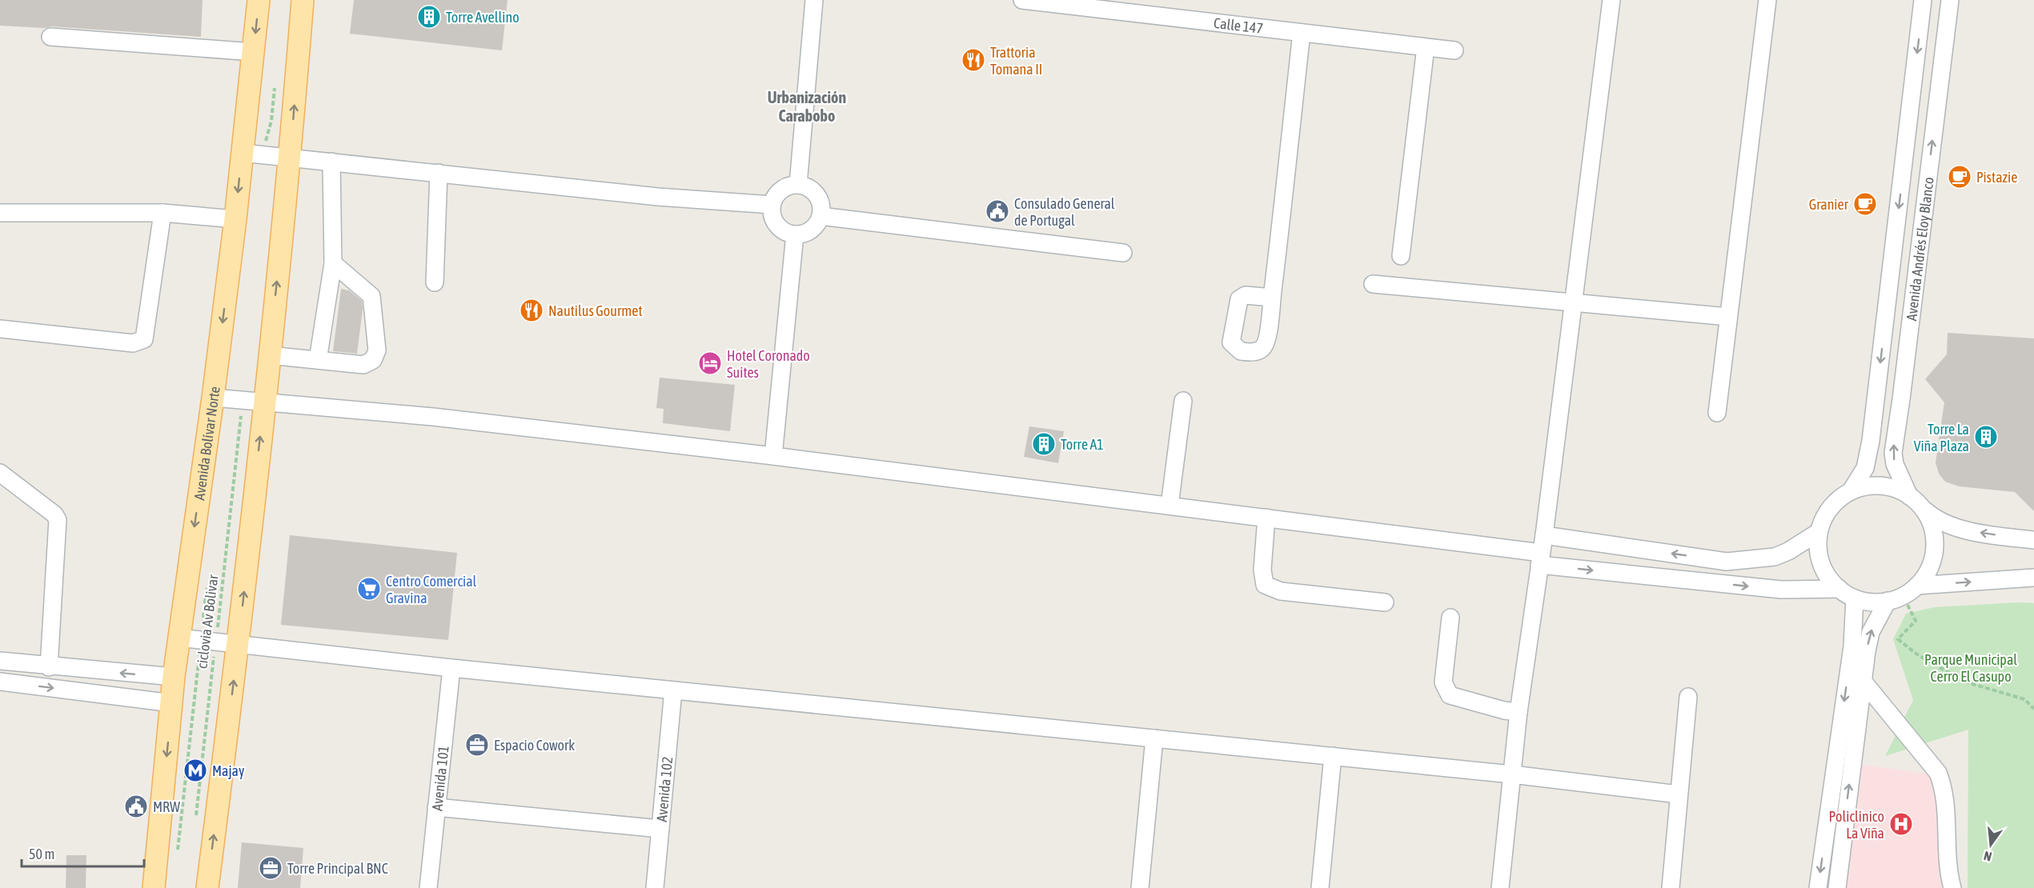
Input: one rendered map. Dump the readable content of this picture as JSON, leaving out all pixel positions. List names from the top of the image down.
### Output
{
  "streets": {
    "main road": ["Avenida Bolívar Norte"],
    "street": [
      "Calle 147",
      "Avenida Andrés Eloy Blanco",
      "Avenida 101",
      "Avenida 102"
    ],
    "path": ["ciclovia Av Bolivar"]
  },
  "districts": ["Urbanización Carabobo"],
  "parks": ["Parque Municipal Cerro El Casupo"],
  "places": {
    "building": ["Torre Avellino", "Torre La Viña Plaza", "Torre A1"],
    "restaurant": ["Trattoria Tomana II", "Nautilus Gourmet"],
    "cafe": ["Pistazie", "Granier"],
    "public building": ["Consulado General de Portugal", "MRW"],
    "hotel": ["Hotel Coronado Suites"],
    "supermarket": ["Centro Comercial Gravina"],
    "office": ["Espacio Cowork", "Torre Principal BNC"],
    "metro station": ["Majay"],
    "hospital": ["Policlínico La Viña"]
  },
  "scale_bar": "50 m",
  "north": "bottom"
}
